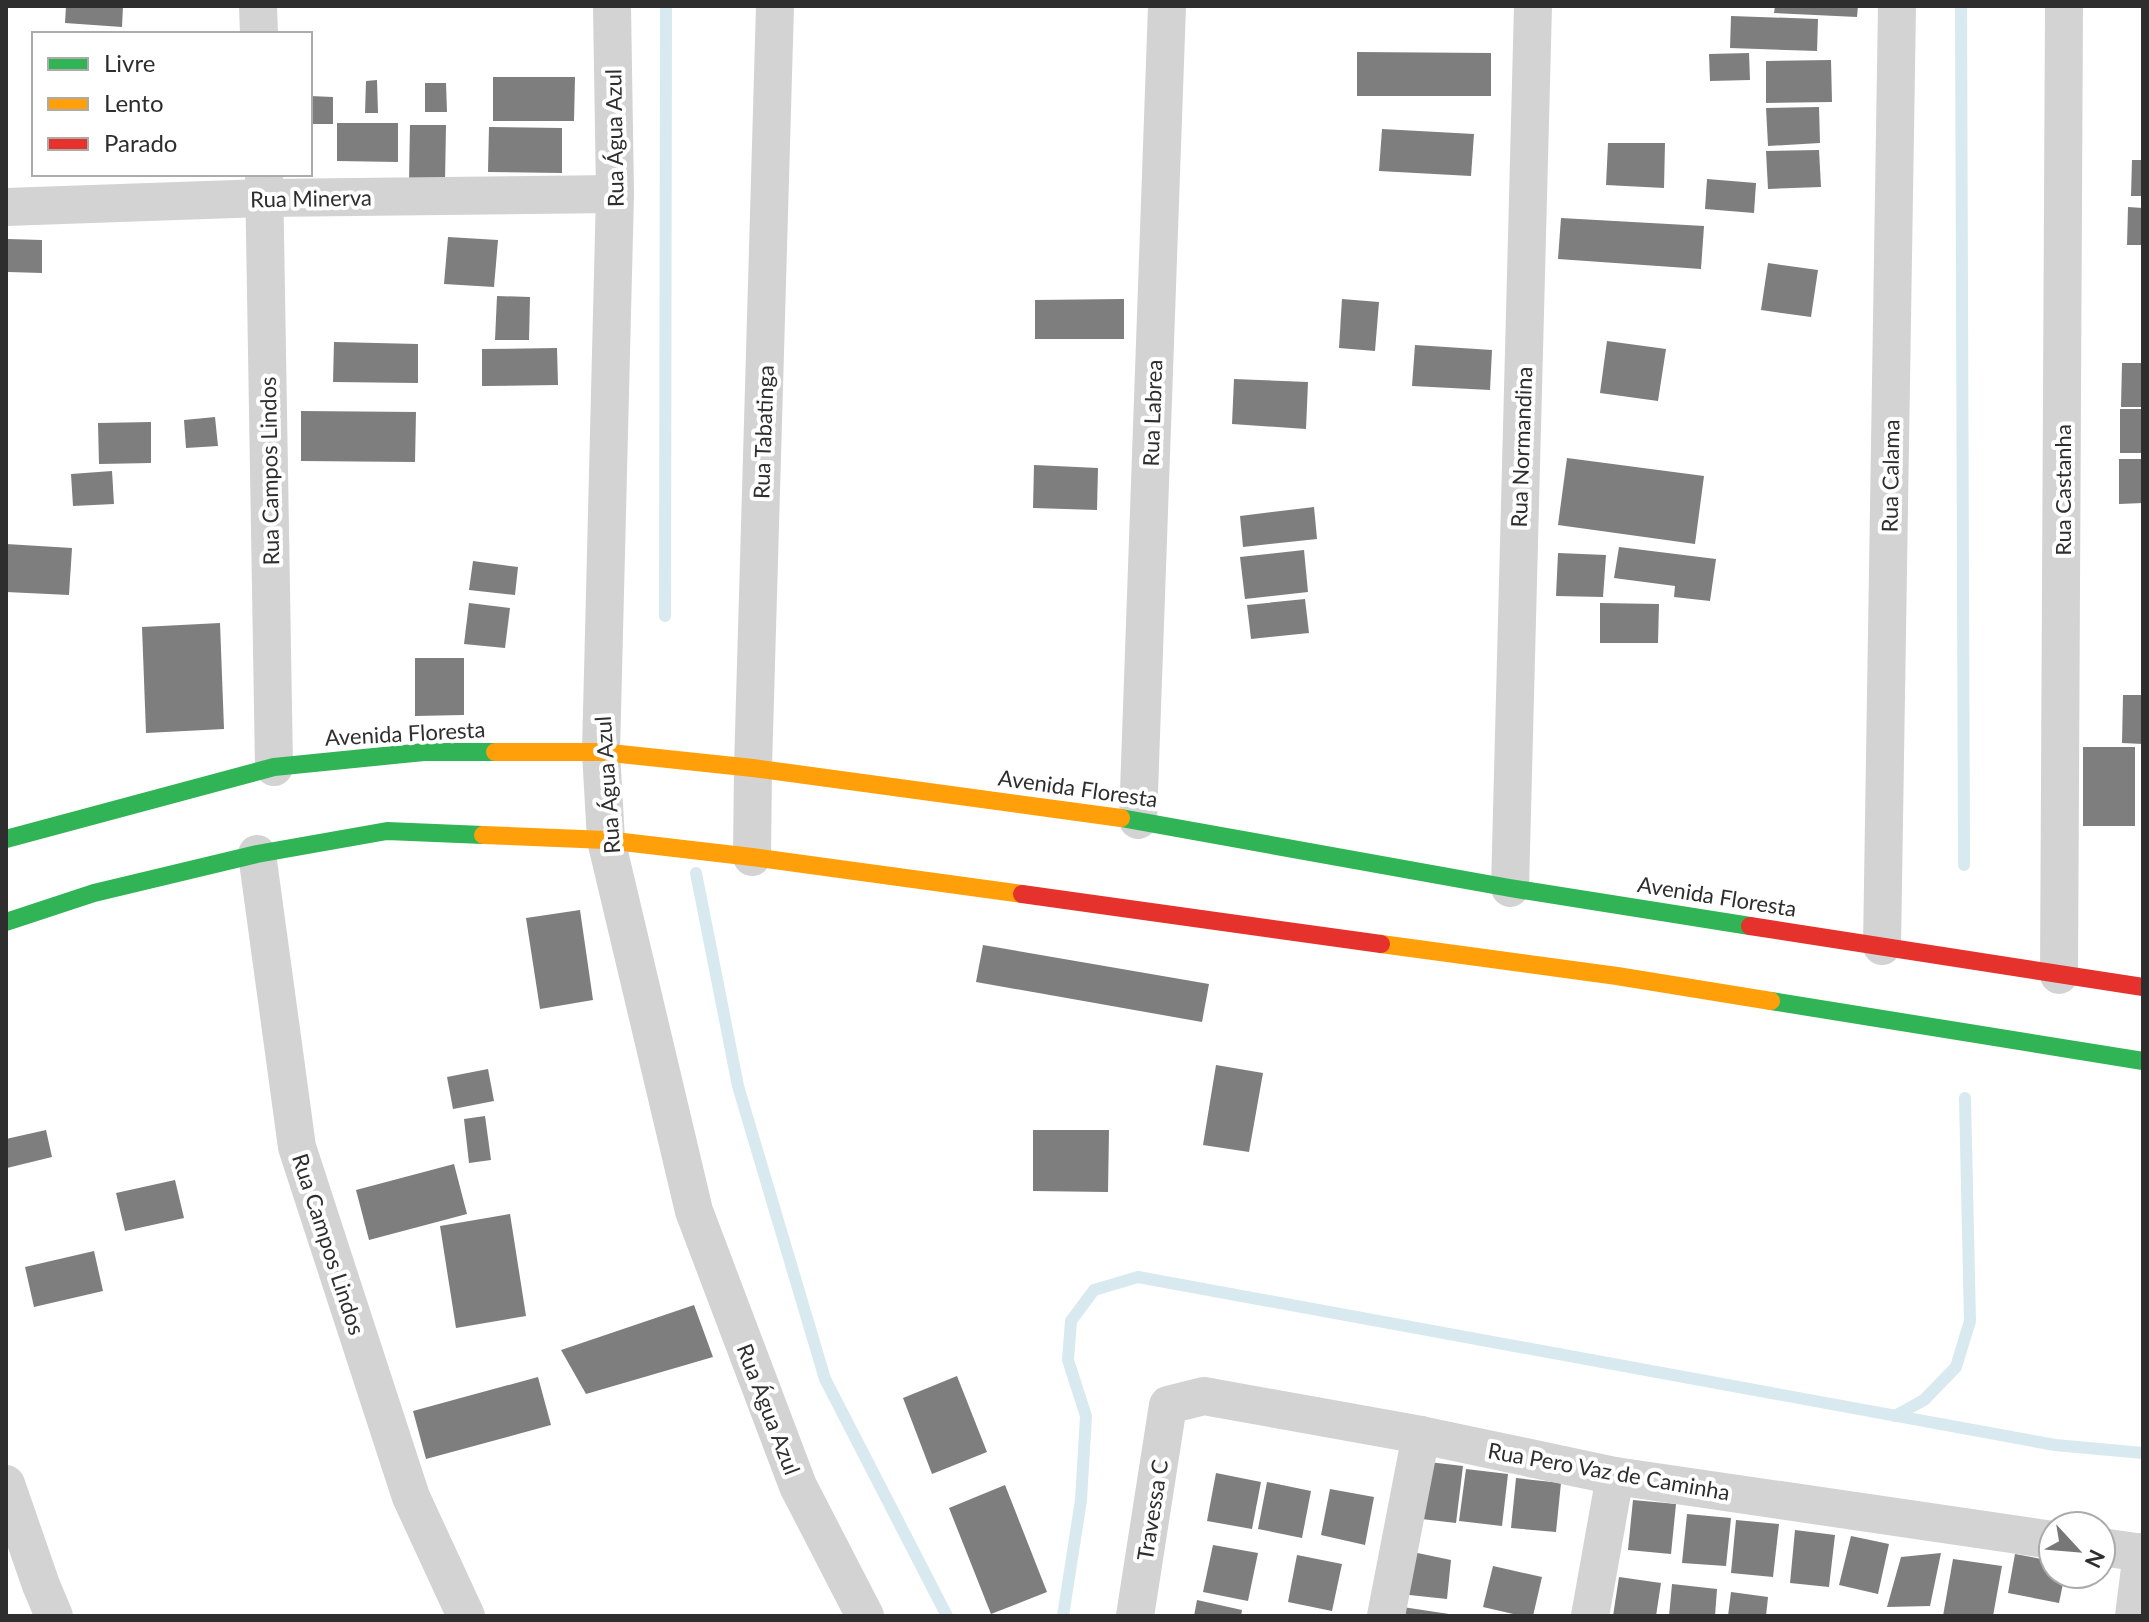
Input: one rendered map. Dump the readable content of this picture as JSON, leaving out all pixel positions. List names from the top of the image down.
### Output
{
  "streets": {
    "street": [
      "Rua Água Azul",
      "Rua Minerva",
      "Rua Labrea",
      "Rua Tabatinga",
      "Rua Normandina",
      "Rua Campos Lindos",
      "Rua Calama",
      "Rua Castanha",
      "Avenida Floresta",
      "Rua Pero Vaz de Caminha",
      "Travessa C"
    ]
  },
  "crossings": [
    ["Rua Água Azul", "Rua Minerva"],
    ["Rua Água Azul", "Avenida Floresta"],
    ["Rua Minerva", "Rua Campos Lindos"],
    ["Rua Labrea", "Avenida Floresta"],
    ["Rua Tabatinga", "Avenida Floresta"],
    ["Rua Normandina", "Avenida Floresta"],
    ["Rua Campos Lindos", "Avenida Floresta"],
    ["Rua Calama", "Avenida Floresta"],
    ["Rua Castanha", "Avenida Floresta"],
    ["Rua Pero Vaz de Caminha", "Travessa C"]
  ],
  "legend": ["Livre", "Lento", "Parado"],
  "north": "bottom right"
}
